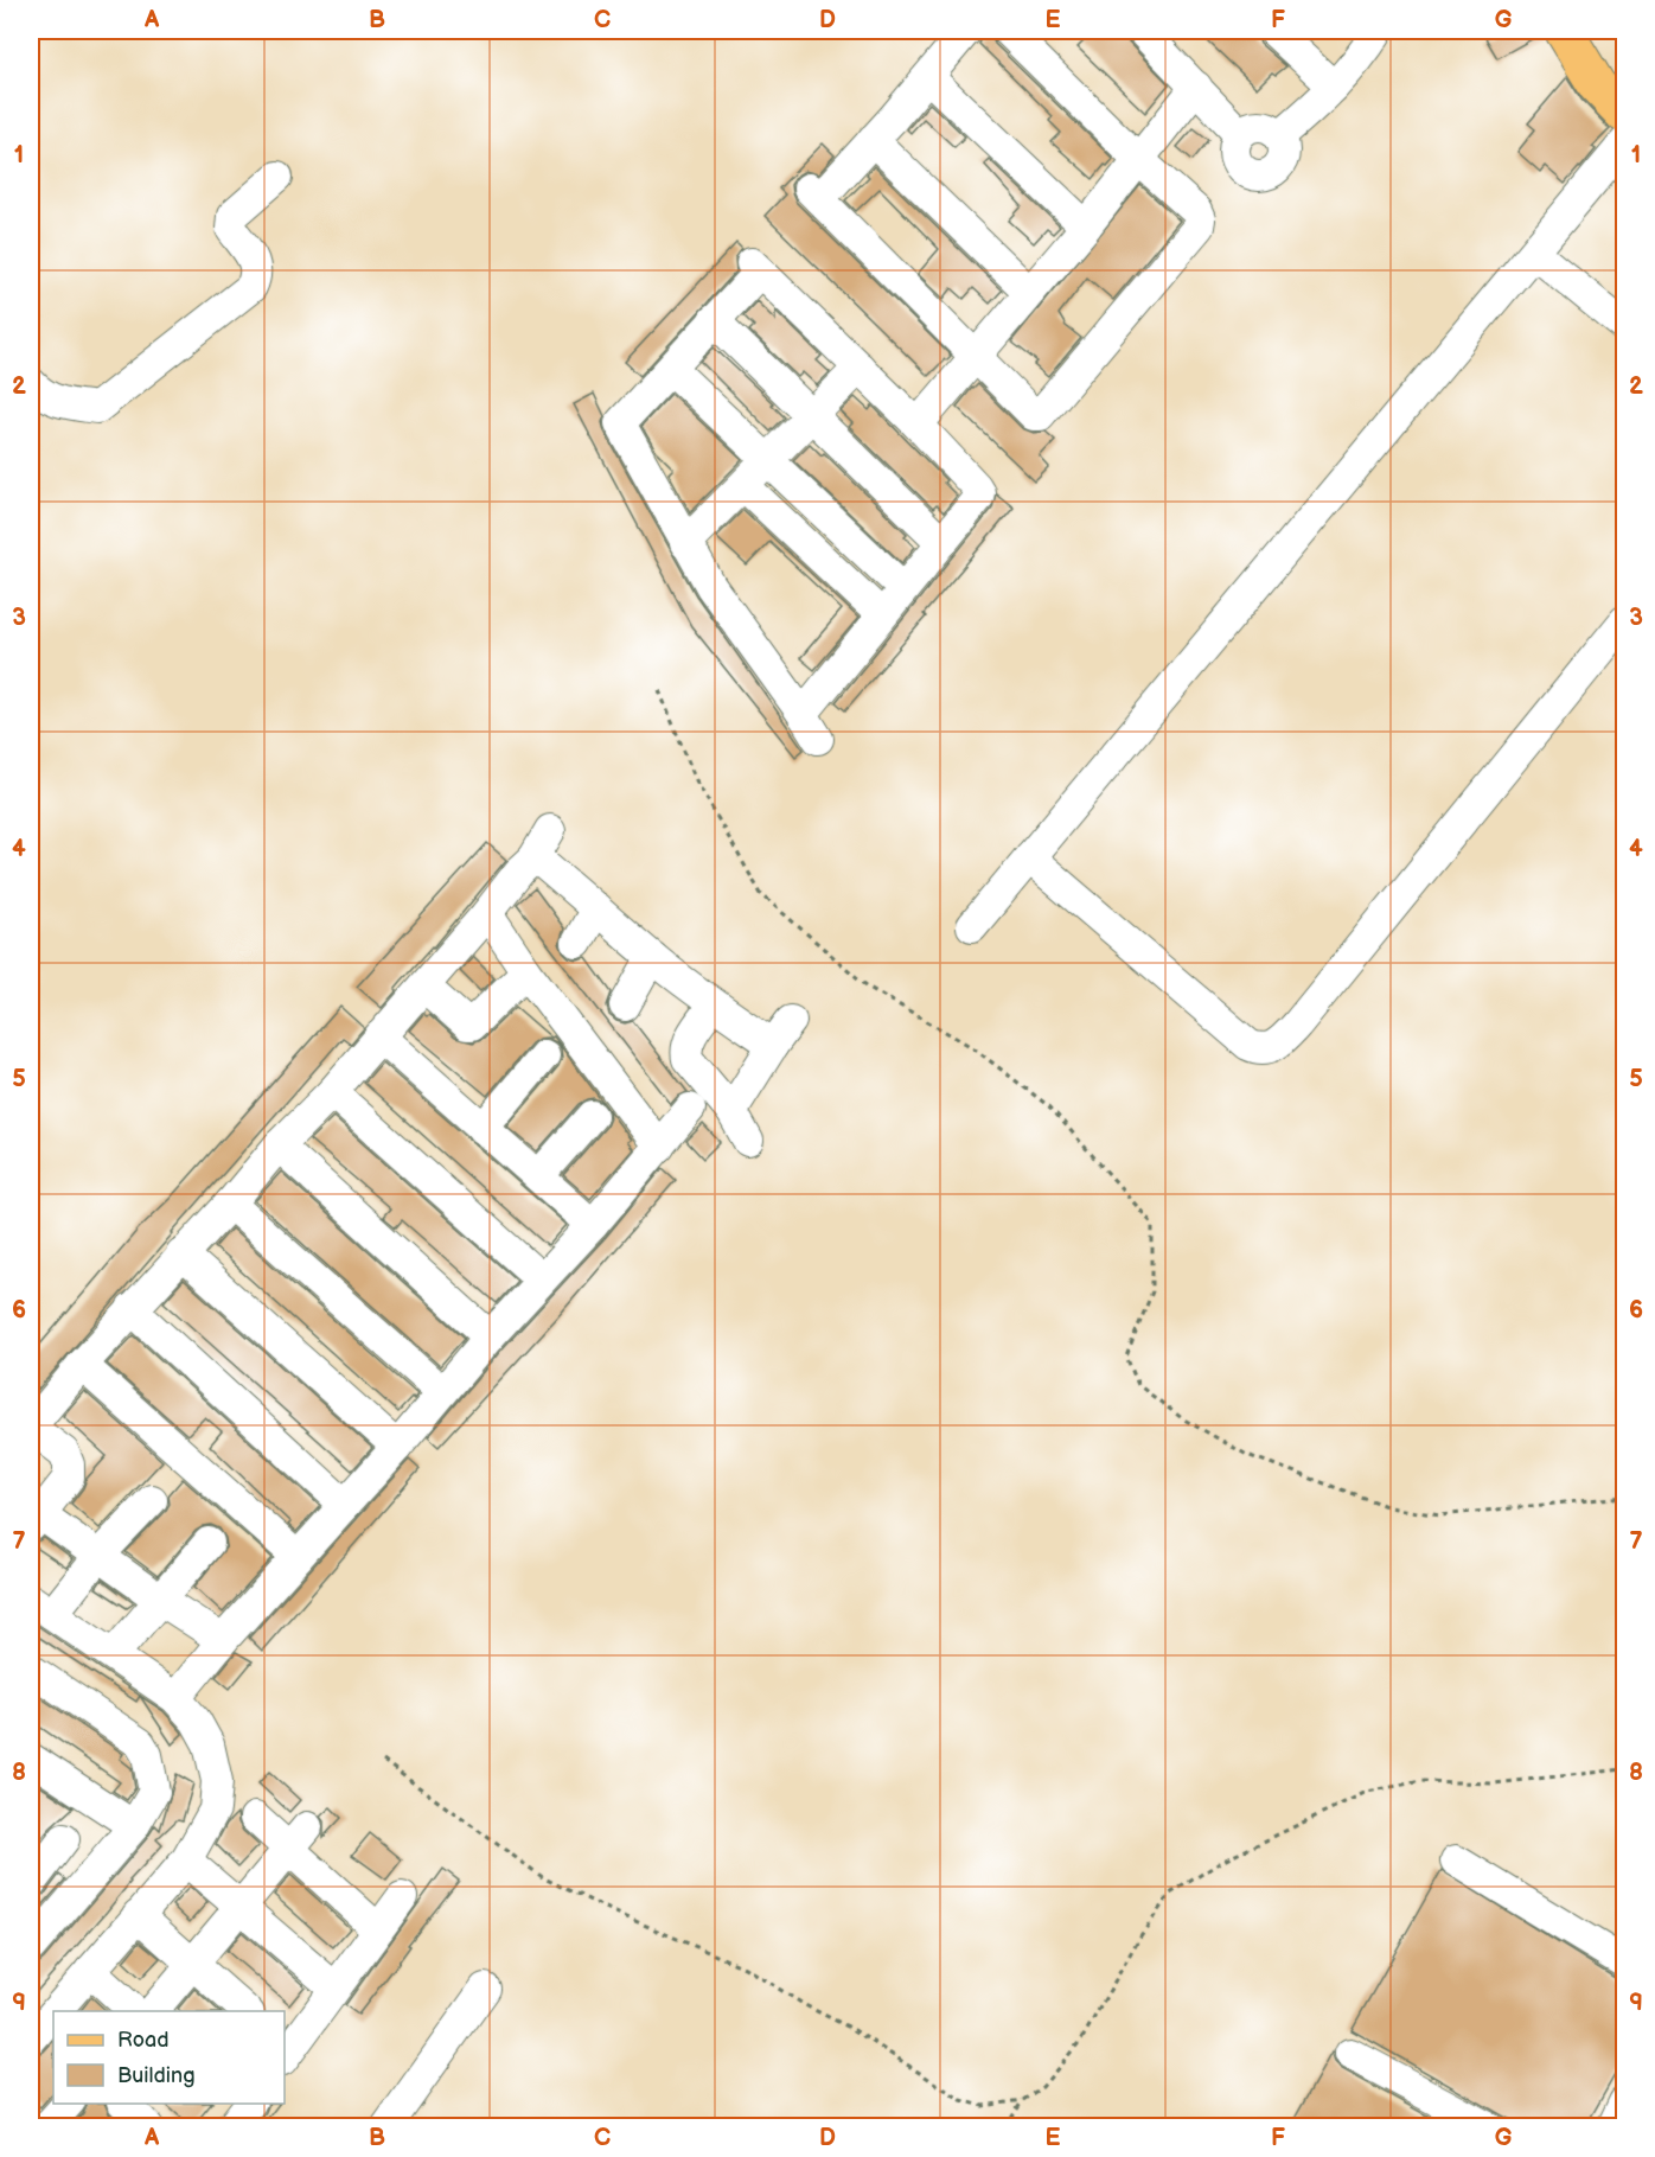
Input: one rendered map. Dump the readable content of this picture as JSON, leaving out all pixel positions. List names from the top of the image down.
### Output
{
  "legend": ["Road", "Building"],
  "grid": {
    "columns": [
      "A",
      "B",
      "C",
      "D",
      "E",
      "F",
      "G"
    ],
    "rows": [
      "1",
      "2",
      "3",
      "4",
      "5",
      "6",
      "7",
      "8",
      "9"
    ]
  }
}
